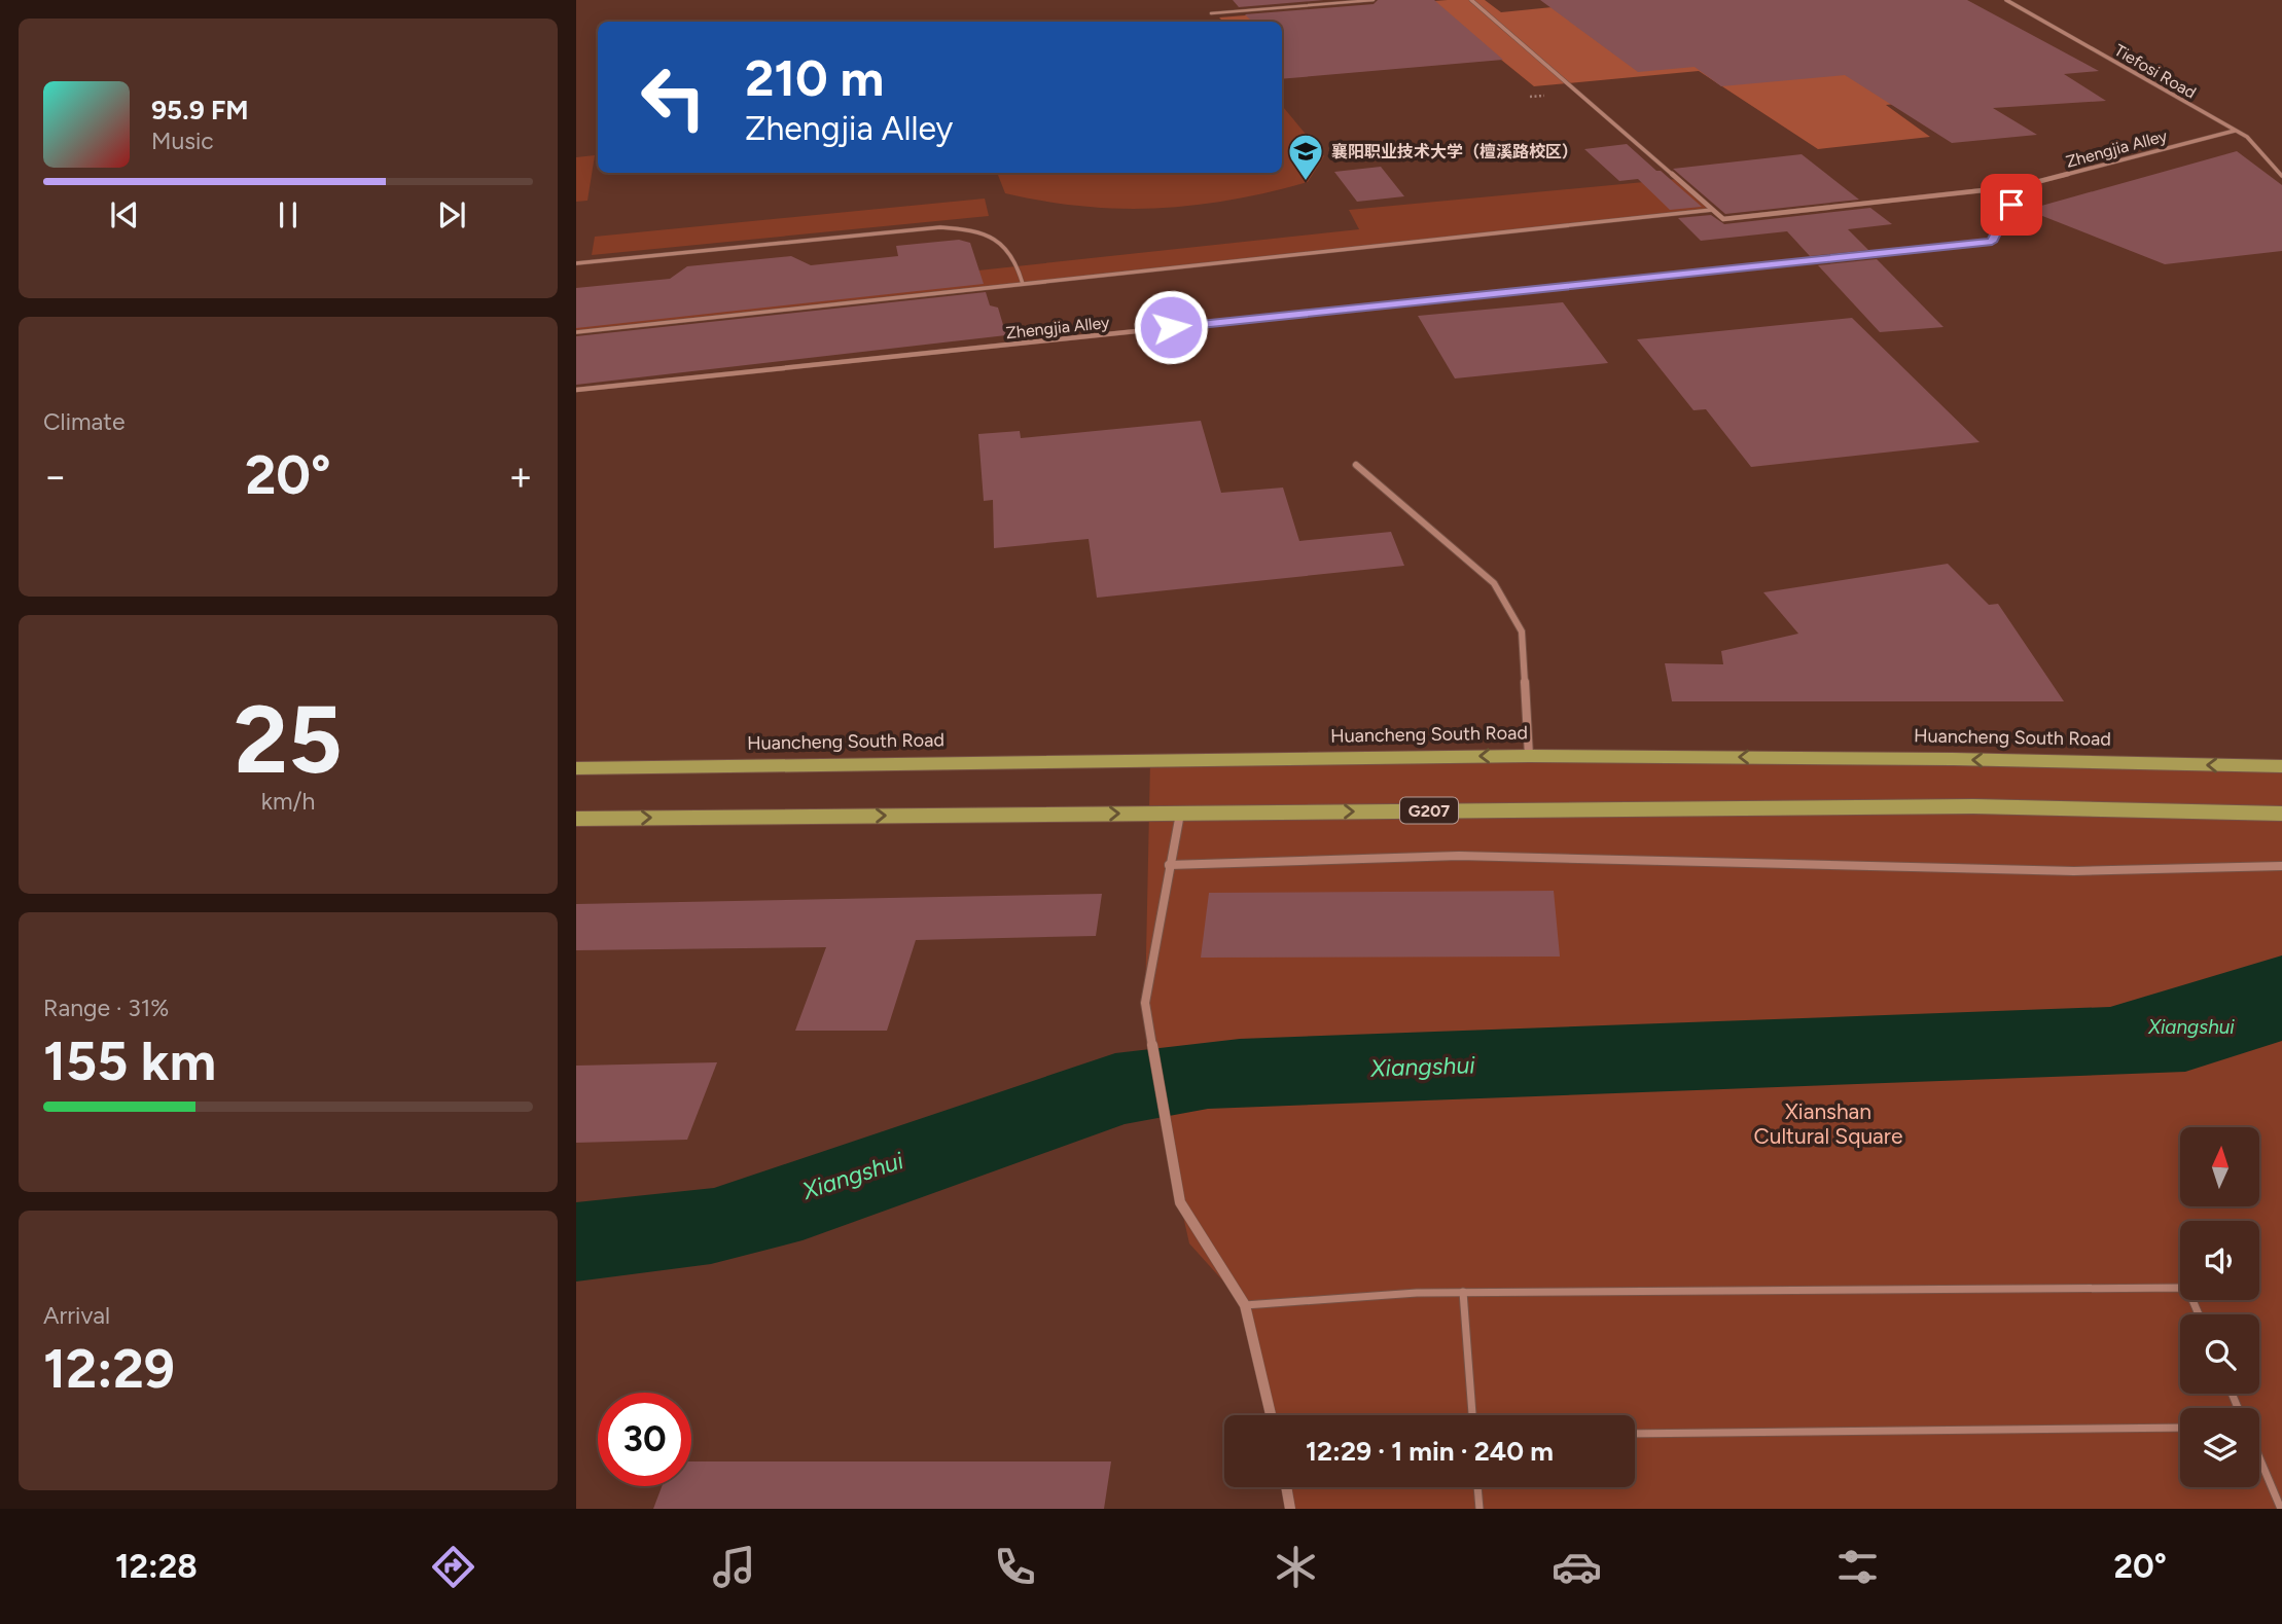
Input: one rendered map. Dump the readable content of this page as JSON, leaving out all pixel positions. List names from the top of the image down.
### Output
{
  "streets": {
    "highway": ["Huancheng South Road", "G207"],
    "street": ["Tiefosi Road", "Zhengjia Alley"]
  },
  "crossings": [
    ["Tiefosi Road", "Zhengjia Alley"]
  ],
  "water": ["Xiangshui"],
  "parks": ["Xianshan Cultural Square"],
  "places": {
    "school or university": ["襄阳职业技术大学（檀溪路校区）"]
  },
  "north": "top",
  "page": {
    "turn": ["210 m", "Zhengjia Alley"],
    "song": ["95.9 FM", "Music"],
    "tile": [
      "Climate",
      ["25", "km/h"],
      ["Range · 31%", "155 km"],
      ["Arrival", "12:29"]
    ],
    "heat": ["−", "20°", "+"],
    "limit": "30",
    "trip": "12:29 · 1 min · 240 m",
    "tabs": ["12:28", "20°"]
  }
}
